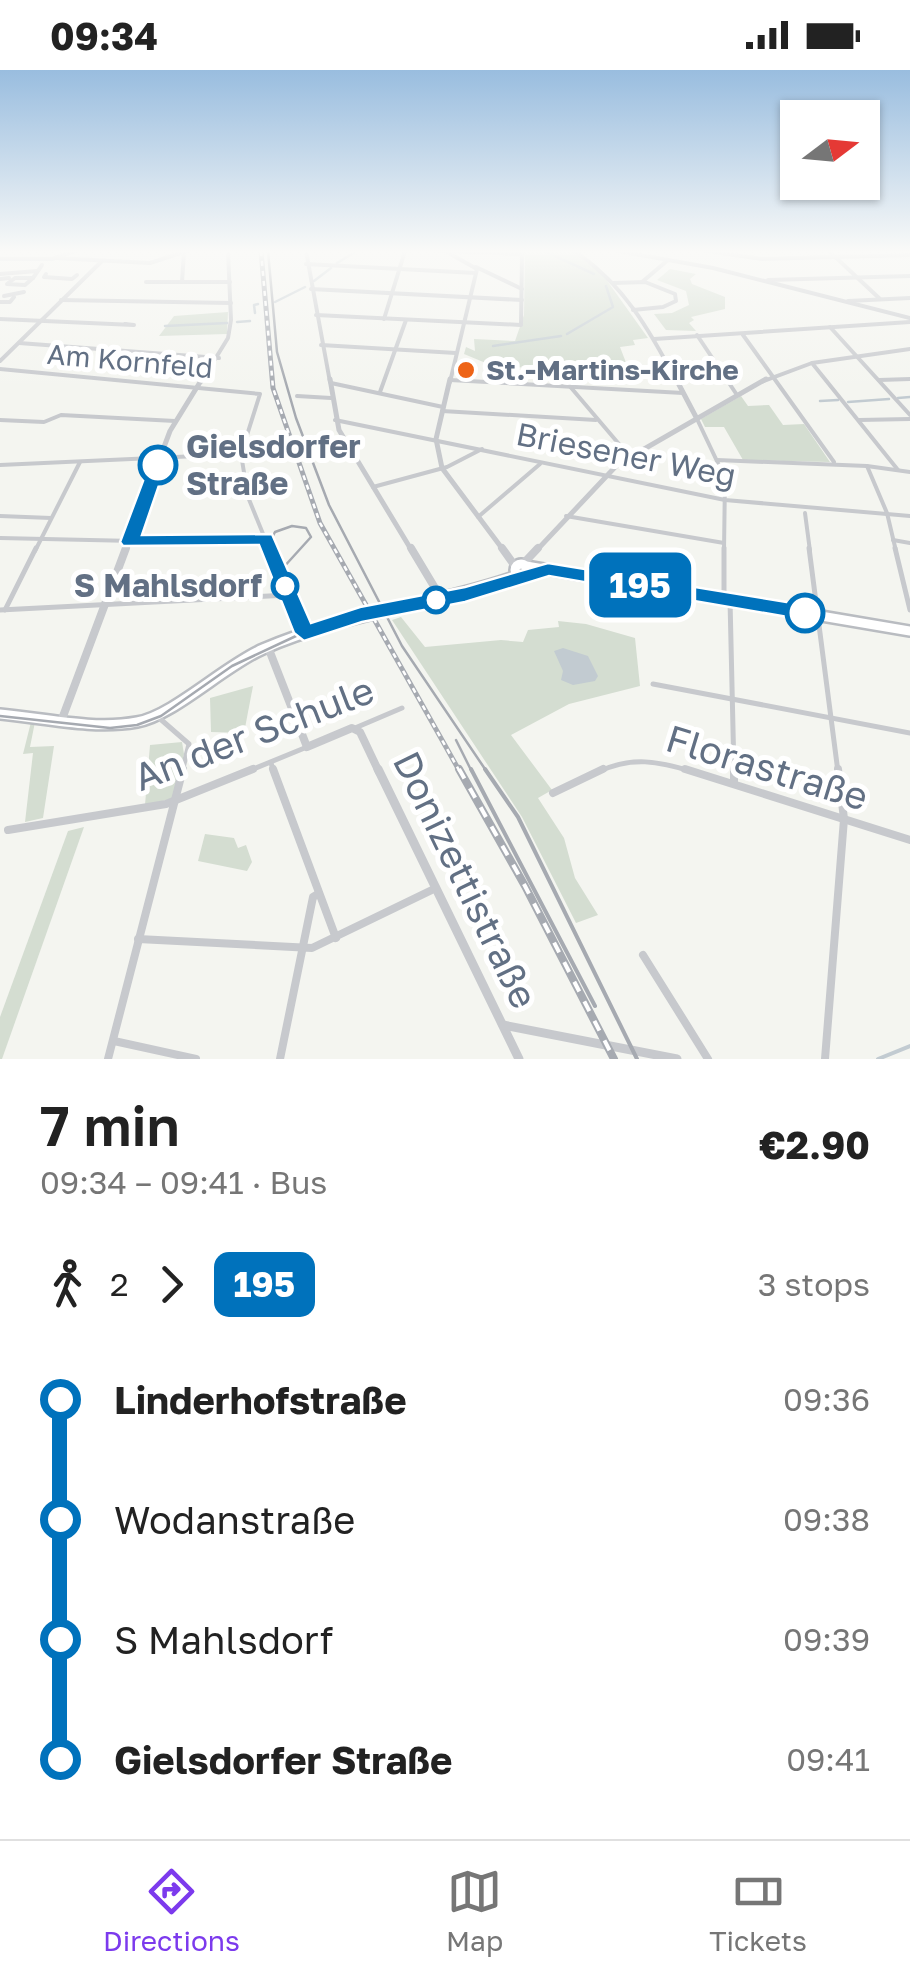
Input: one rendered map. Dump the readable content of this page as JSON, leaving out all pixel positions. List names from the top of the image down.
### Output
{
  "streets": {
    "street": [
      "Am Kornfeld",
      "Briesener Weg",
      "An der Schule",
      "Florastraße",
      "Donizettistraße"
    ]
  },
  "crossings": [
    ["An der Schule", "Donizettistraße"]
  ],
  "places": ["St.-Martins-Kirche", "Gielsdorfer Straße", "S Mahlsdorf"],
  "lines": ["bus line 195"],
  "north": "right",
  "page": {
    "status": "09:34",
    "on_map": "195",
    "heading": ["7 min", "09:34 – 09:41 · Bus", "€2.90"],
    "legs": ["2", "195", "3 stops"],
    "list": [
      {
        "name": "Linderhofstraße",
        "value": "09:36"
      },
      {
        "name": "Wodanstraße",
        "value": "09:38"
      },
      {
        "name": "S Mahlsdorf",
        "value": "09:39"
      },
      {
        "name": "Gielsdorfer Straße",
        "value": "09:41"
      }
    ],
    "tabs": ["Directions", "Map", "Tickets"]
  }
}
